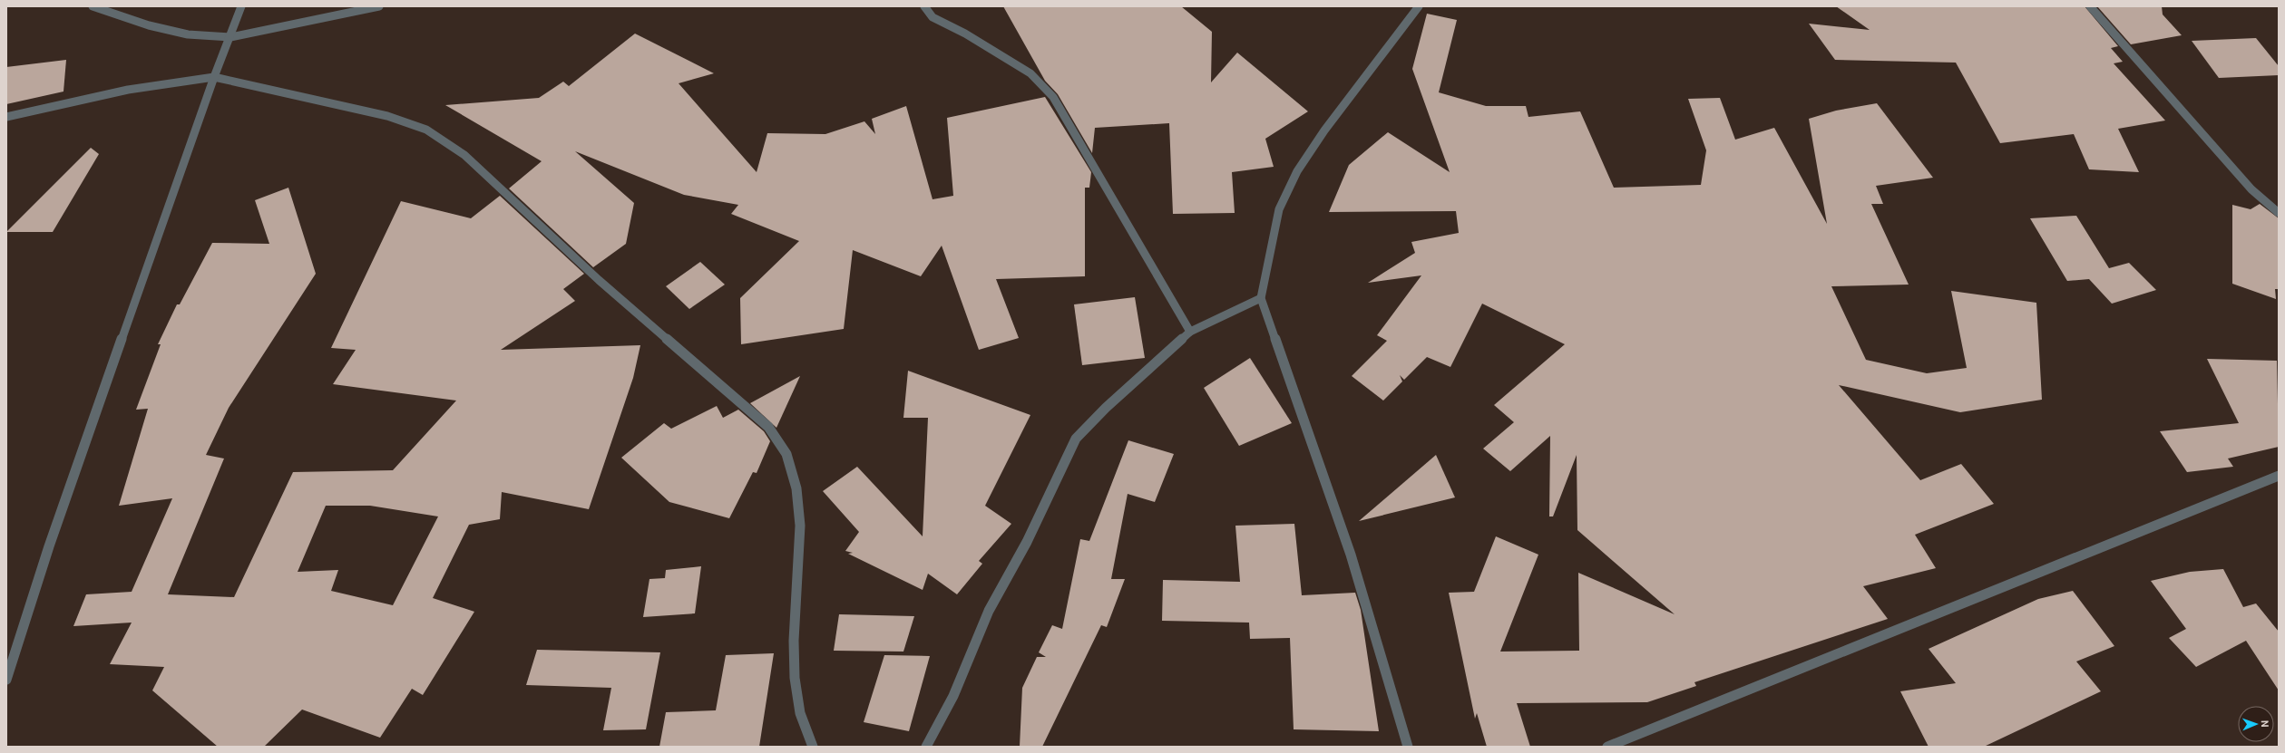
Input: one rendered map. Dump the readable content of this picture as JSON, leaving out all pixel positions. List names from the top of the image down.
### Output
{
  "north": "right"
}
